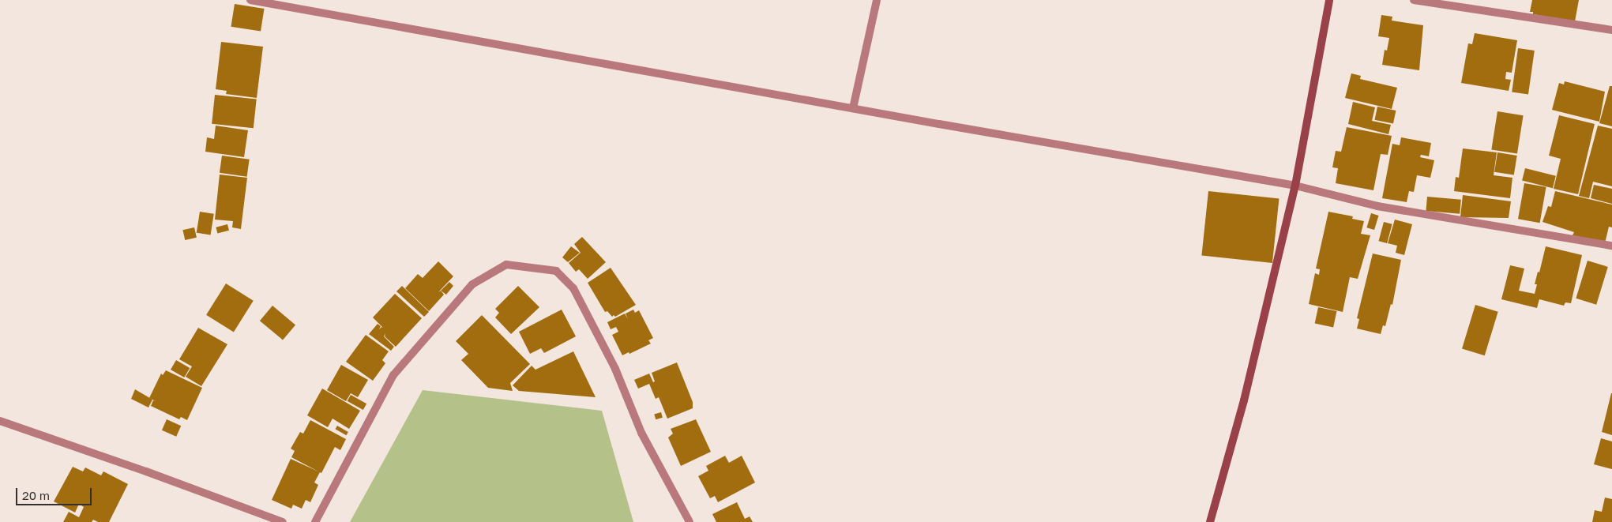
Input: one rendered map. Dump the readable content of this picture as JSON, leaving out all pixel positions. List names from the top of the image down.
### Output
{
  "scale_bar": "20 m"
}
